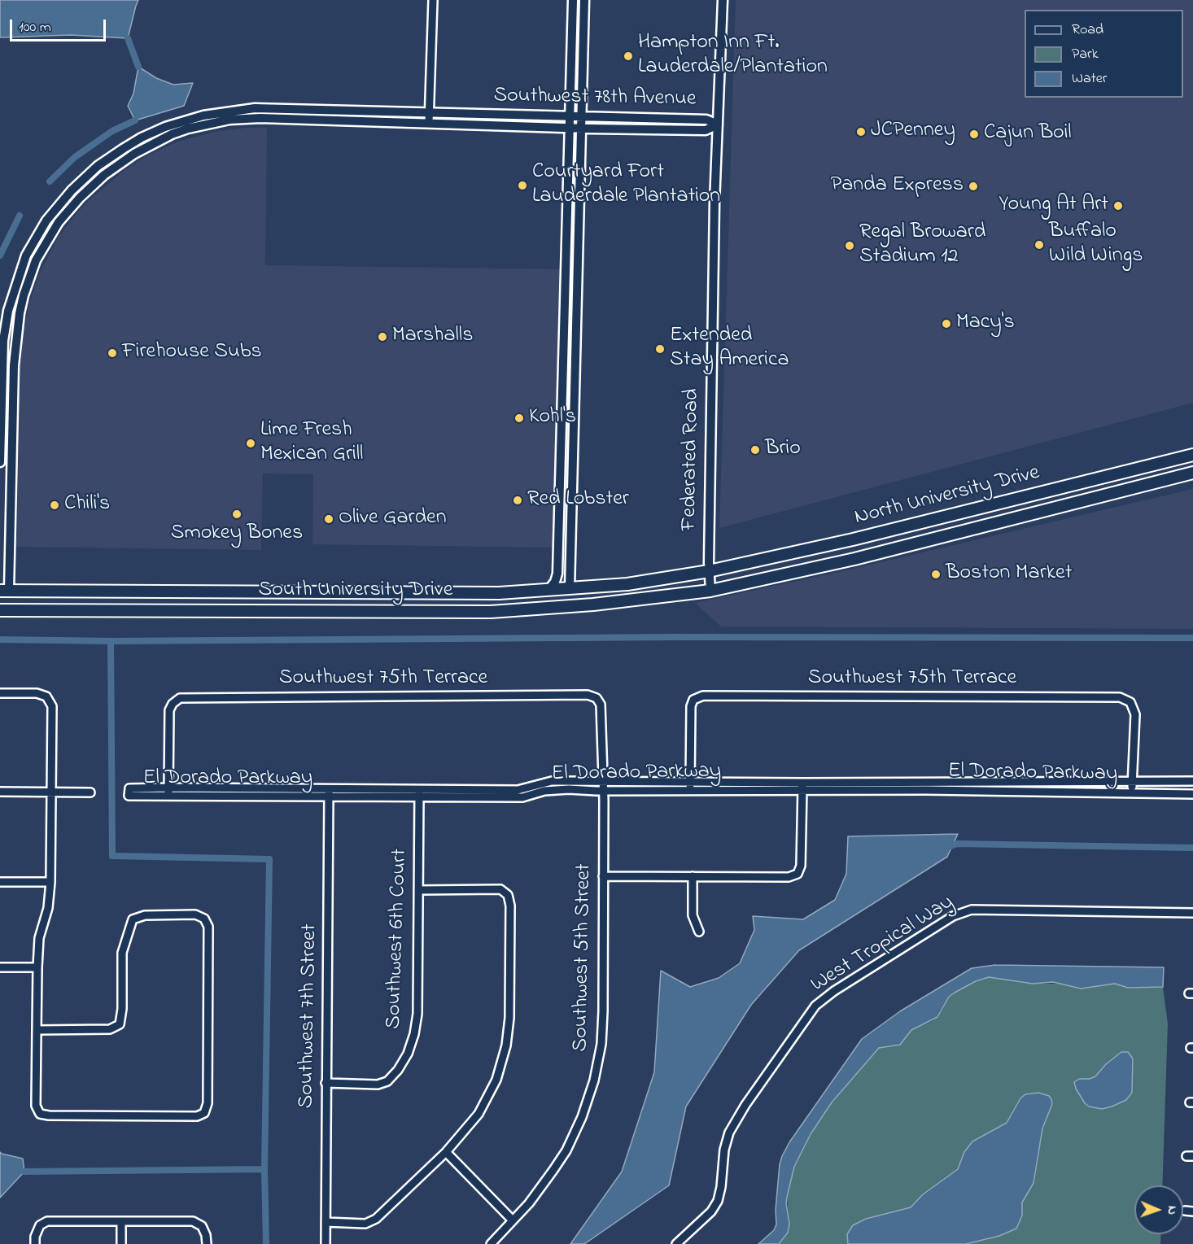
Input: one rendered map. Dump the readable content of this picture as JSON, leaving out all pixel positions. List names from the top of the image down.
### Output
{
  "streets": {
    "main road": ["North University Drive", "South University Drive"],
    "street": [
      "Southwest 78th Avenue",
      "Federated Road",
      "Southwest 75th Terrace",
      "El Dorado Parkway",
      "Southwest 6th Court",
      "West Tropical Way",
      "Southwest 5th Street",
      "Southwest 7th Street"
    ]
  },
  "crossings": [
    ["Southwest 78th Avenue", "Federated Road"],
    ["Southwest 78th Avenue", "South University Drive"],
    ["Federated Road", "North University Drive"],
    ["Federated Road", "South University Drive"],
    ["North University Drive", "South University Drive"],
    ["Southwest 75th Terrace", "El Dorado Parkway"],
    ["Southwest 75th Terrace", "Southwest 5th Street"],
    ["El Dorado Parkway", "Southwest 6th Court"],
    ["El Dorado Parkway", "Southwest 5th Street"],
    ["El Dorado Parkway", "Southwest 7th Street"],
    ["Southwest 6th Court", "Southwest 7th Street"]
  ],
  "places": [
    "Hampton Inn Ft. Lauderdale/Plantation",
    "JCPenney",
    "Cajun Boil",
    "Courtyard Fort Lauderdale Plantation",
    "Panda Express",
    "Young At Art",
    "Buffalo Wild Wings",
    "Regal Broward Stadium 12",
    "Macy's",
    "Marshalls",
    "Extended Stay America",
    "Firehouse Subs",
    "Kohl's",
    "Lime Fresh Mexican Grill",
    "Brio",
    "Red Lobster",
    "Chili's",
    "Smokey Bones",
    "Olive Garden",
    "Boston Market"
  ],
  "legend": ["Road", "Park", "Water"],
  "scale_bar": "100 m",
  "north": "right"
}
